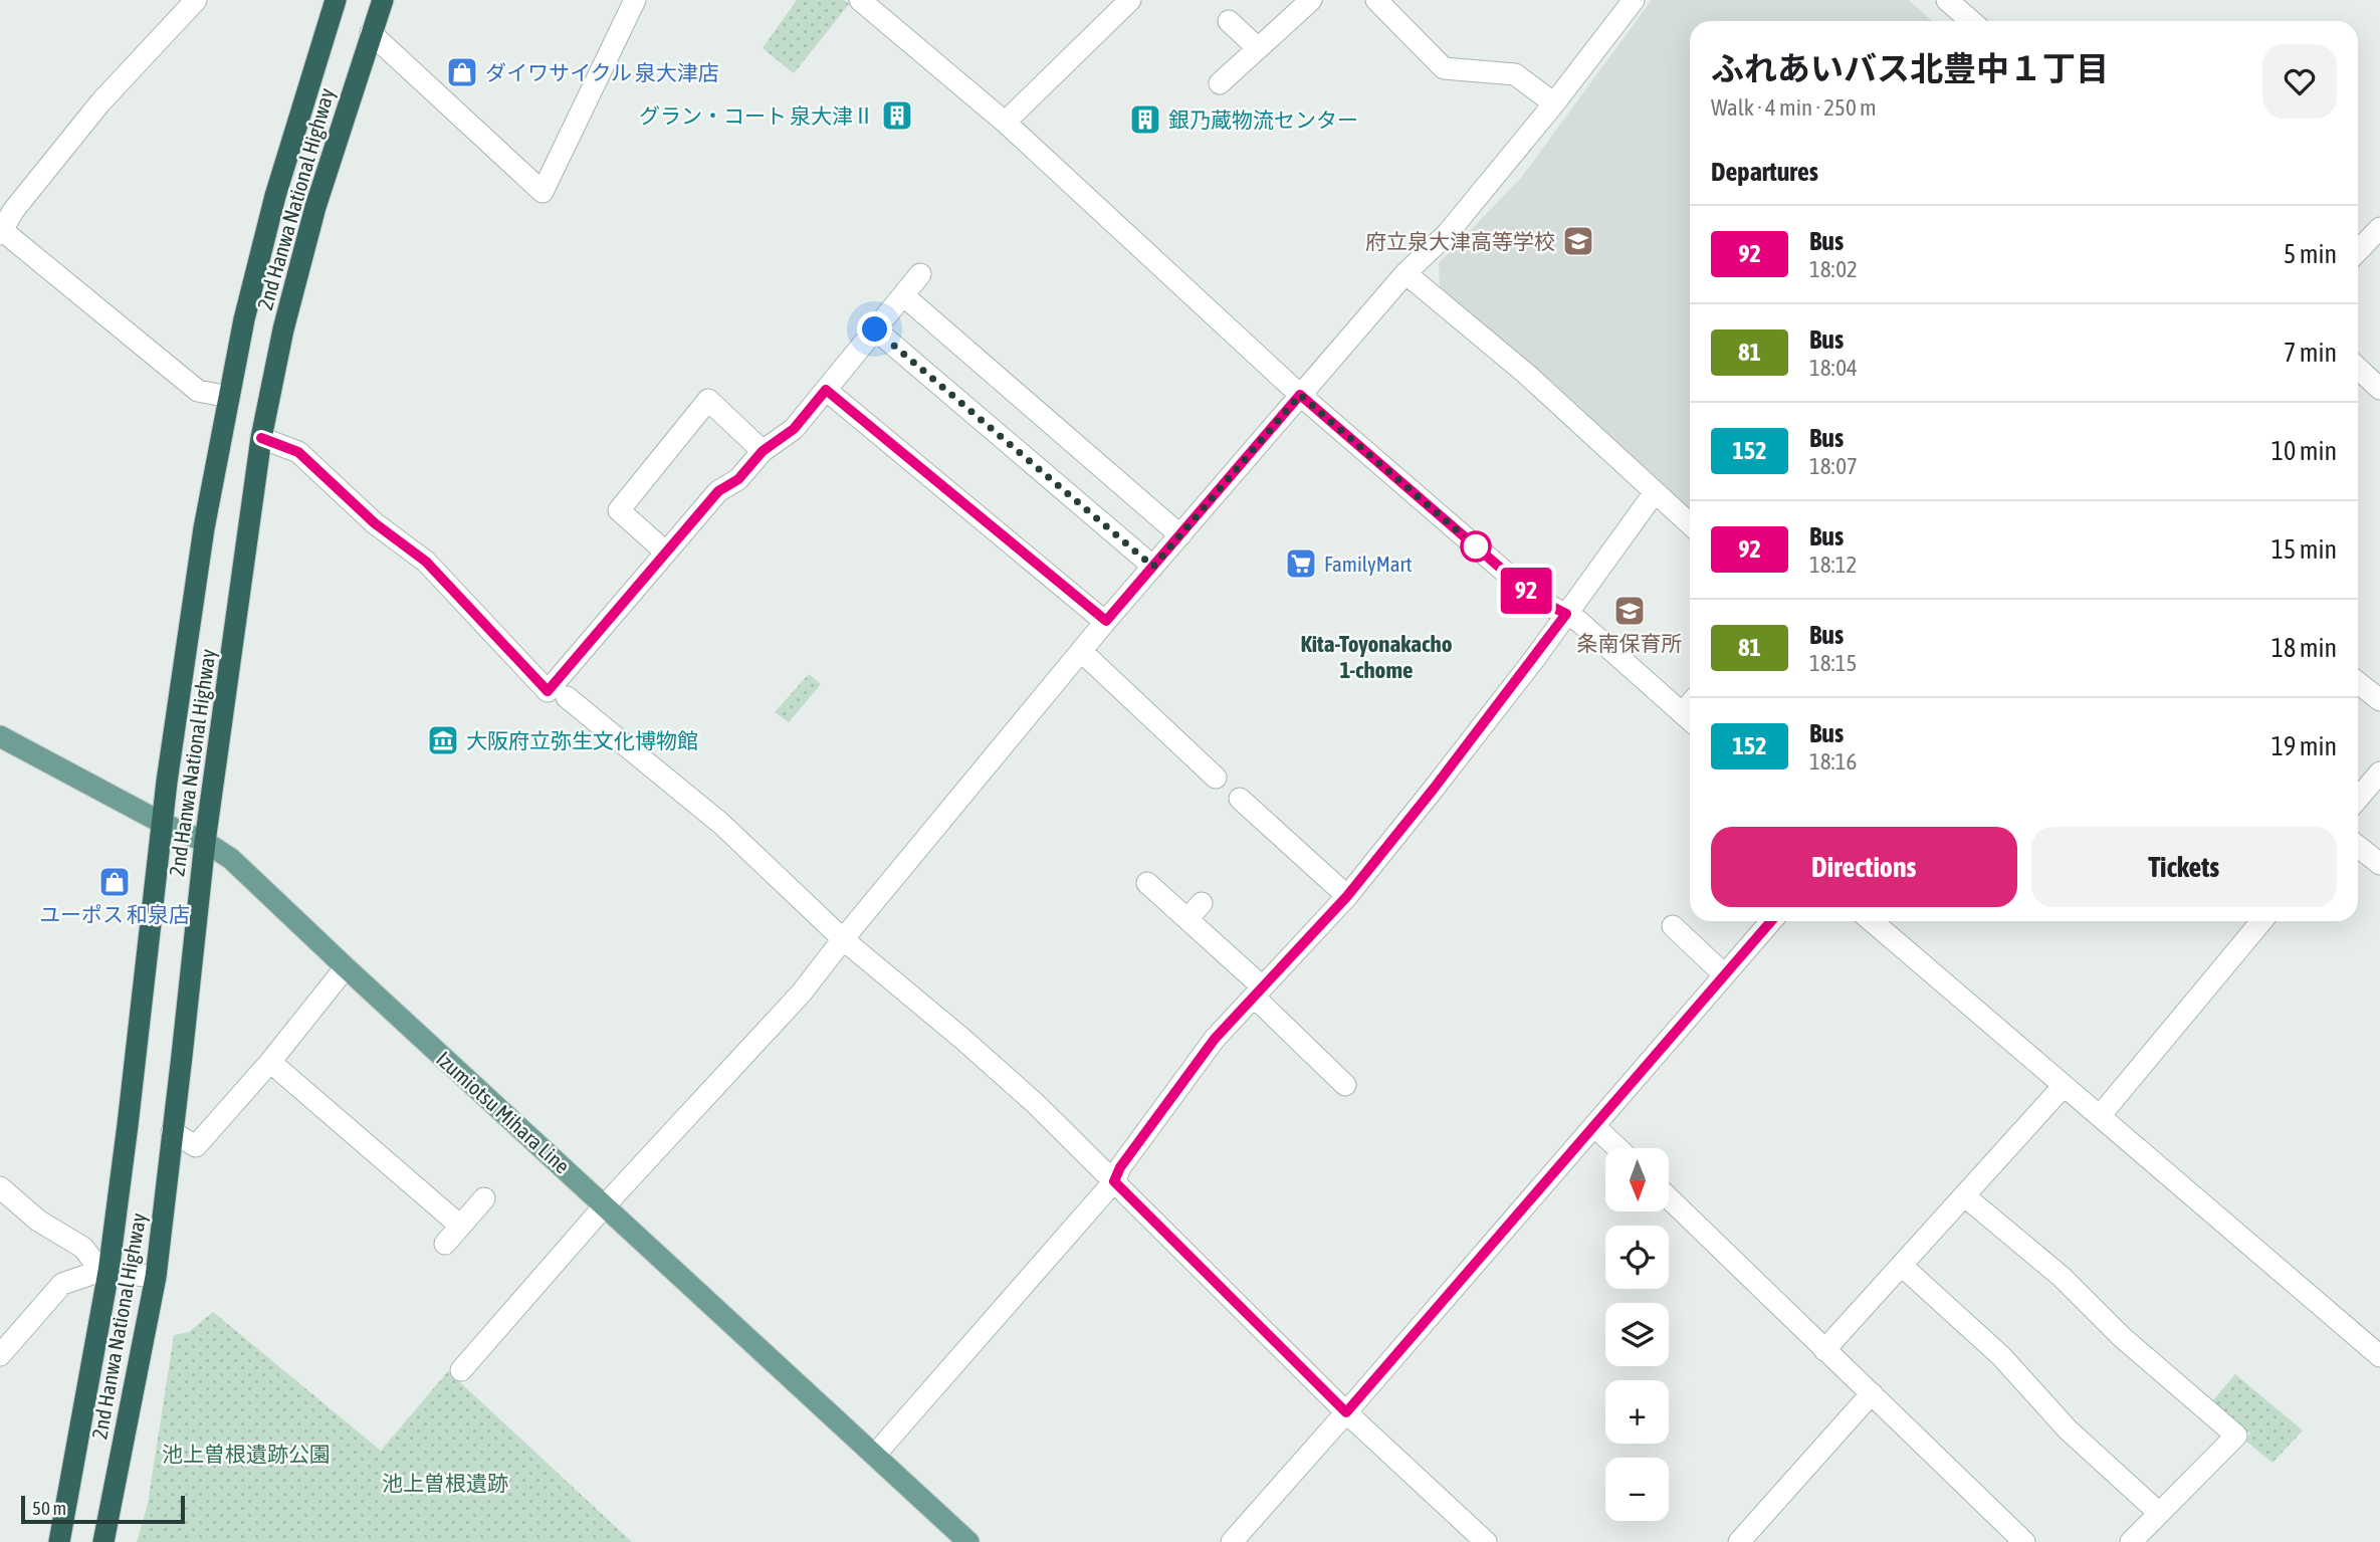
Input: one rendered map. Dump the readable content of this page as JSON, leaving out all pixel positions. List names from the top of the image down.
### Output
{
  "streets": {
    "highway": ["2nd Hanwa National Highway"],
    "main road": ["Izumiotsu Mihara Line"]
  },
  "crossings": [
    ["2nd Hanwa National Highway", "Izumiotsu Mihara Line"]
  ],
  "districts": ["Kita-Toyonakacho 1-chome"],
  "parks": ["池上曽根遺跡公園", "池上曽根遺跡"],
  "places": {
    "shop": ["ダイワサイクル 泉大津店", "ユーポス 和泉店"],
    "building": ["グラン・コート 泉大津Ⅱ", "銀乃蔵物流センター"],
    "school or university": ["府立泉大津高等学校", "条南保育所"],
    "supermarket": ["FamilyMart"],
    "museum": ["大阪府立弥生文化博物館"]
  },
  "lines": ["bus line 92"],
  "scale_bar": "50 m",
  "north": "bottom",
  "page": {
    "on_map": "92",
    "heading": [
      ["ふれあいバス北豊中１丁目", "Walk · 4 min · 250 m"],
      "Departures"
    ],
    "list": [
      {
        "mark": "92",
        "name": "Bus",
        "note": "18:02",
        "value": "5 min"
      },
      {
        "mark": "81",
        "name": "Bus",
        "note": "18:04",
        "value": "7 min"
      },
      {
        "mark": "152",
        "name": "Bus",
        "note": "18:07",
        "value": "10 min"
      },
      {
        "mark": "92",
        "name": "Bus",
        "note": "18:12",
        "value": "15 min"
      },
      {
        "mark": "81",
        "name": "Bus",
        "note": "18:15",
        "value": "18 min"
      },
      {
        "mark": "152",
        "name": "Bus",
        "note": "18:16",
        "value": "19 min"
      }
    ],
    "buttons": ["Directions", "Tickets"],
    "map_buttons": ["+", "−"],
    "scale": "50 m"
  }
}
